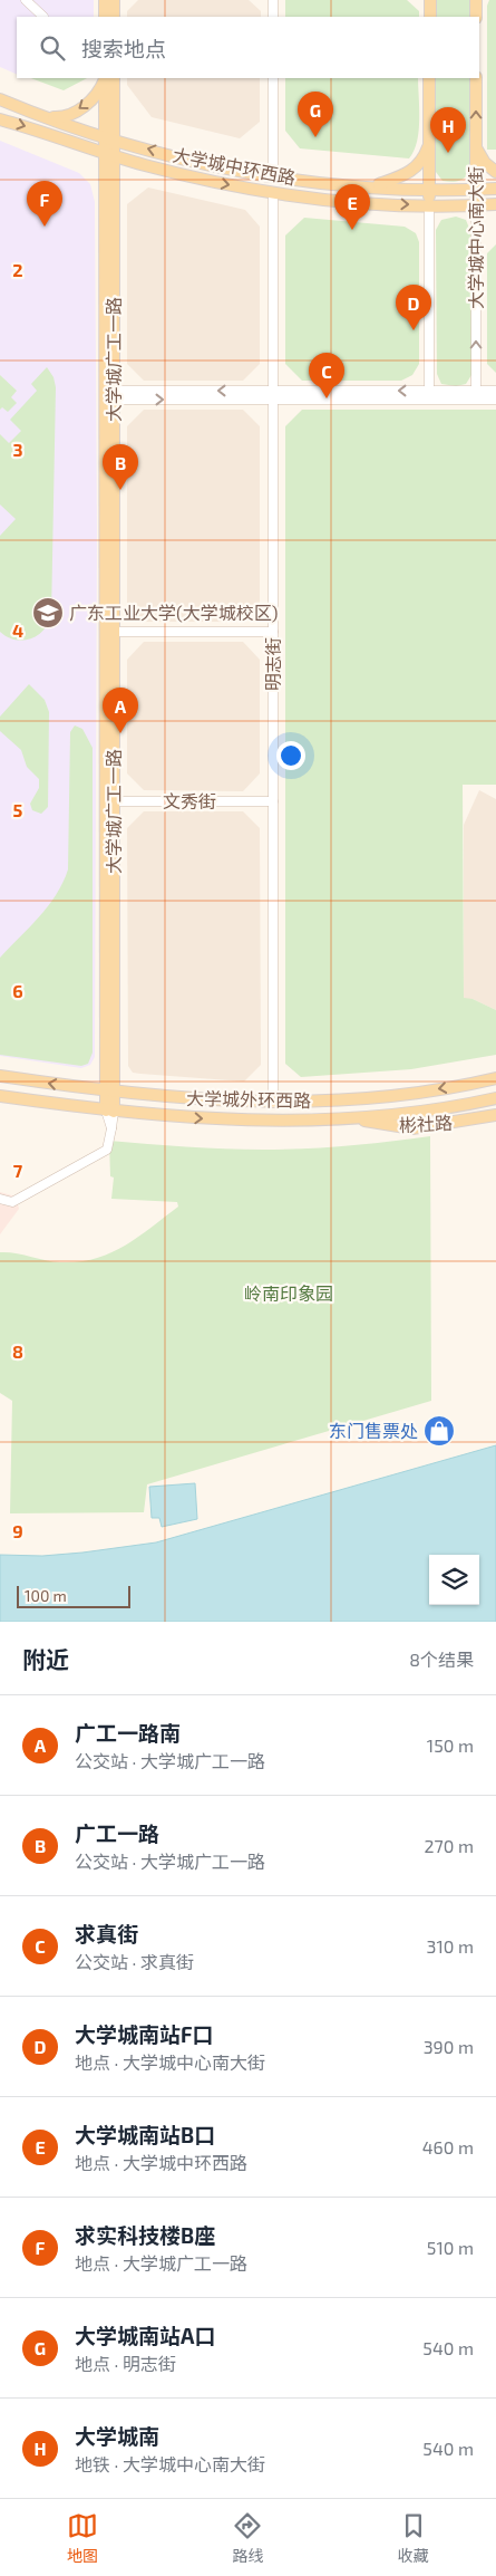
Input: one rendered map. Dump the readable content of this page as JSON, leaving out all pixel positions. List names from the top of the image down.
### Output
{
  "streets": {
    "main road": [
      "大学城中环西路",
      "大学城中心南大街",
      "大学城广工一路",
      "大学城外环西路",
      "彬社路"
    ],
    "street": ["明志街", "文秀街"]
  },
  "crossings": [
    ["大学城中环西路", "大学城中心南大街"],
    ["大学城中环西路", "大学城广工一路"],
    ["大学城中环西路", "明志街"],
    ["大学城广工一路", "文秀街"],
    ["大学城广工一路", "大学城外环西路"],
    ["明志街", "文秀街"],
    ["明志街", "大学城外环西路"],
    ["大学城外环西路", "彬社路"]
  ],
  "one_way": ["大学城中心南大街"],
  "parks": ["岭南印象园"],
  "places": {
    "school or university": ["广东工业大学(大学城校区)"],
    "shop": ["东门售票处"]
  },
  "scale_bar": "100 m",
  "page": {
    "search": "搜索地点",
    "pins": [
      "G",
      "H",
      "F",
      "E",
      "D",
      "C",
      "B",
      "A"
    ],
    "scale": "100 m",
    "heading": ["附近", "8个结果"],
    "list": [
      {
        "mark": "A",
        "name": "广工一路南",
        "note": "公交站 · 大学城广工一路",
        "value": "150 m"
      },
      {
        "mark": "B",
        "name": "广工一路",
        "note": "公交站 · 大学城广工一路",
        "value": "270 m"
      },
      {
        "mark": "C",
        "name": "求真街",
        "note": "公交站 · 求真街",
        "value": "310 m"
      },
      {
        "mark": "D",
        "name": "大学城南站F口",
        "note": "地点 · 大学城中心南大街",
        "value": "390 m"
      },
      {
        "mark": "E",
        "name": "大学城南站B口",
        "note": "地点 · 大学城中环西路",
        "value": "460 m"
      },
      {
        "mark": "F",
        "name": "求实科技楼B座",
        "note": "地点 · 大学城广工一路",
        "value": "510 m"
      },
      {
        "mark": "G",
        "name": "大学城南站A口",
        "note": "地点 · 明志街",
        "value": "540 m"
      },
      {
        "mark": "H",
        "name": "大学城南",
        "note": "地铁 · 大学城中心南大街",
        "value": "540 m"
      }
    ],
    "nav": ["地图", "路线", "收藏"]
  },
  "grid": {
    "rows": [
      "2",
      "3",
      "4",
      "5",
      "6",
      "7",
      "8",
      "9"
    ]
  }
}
